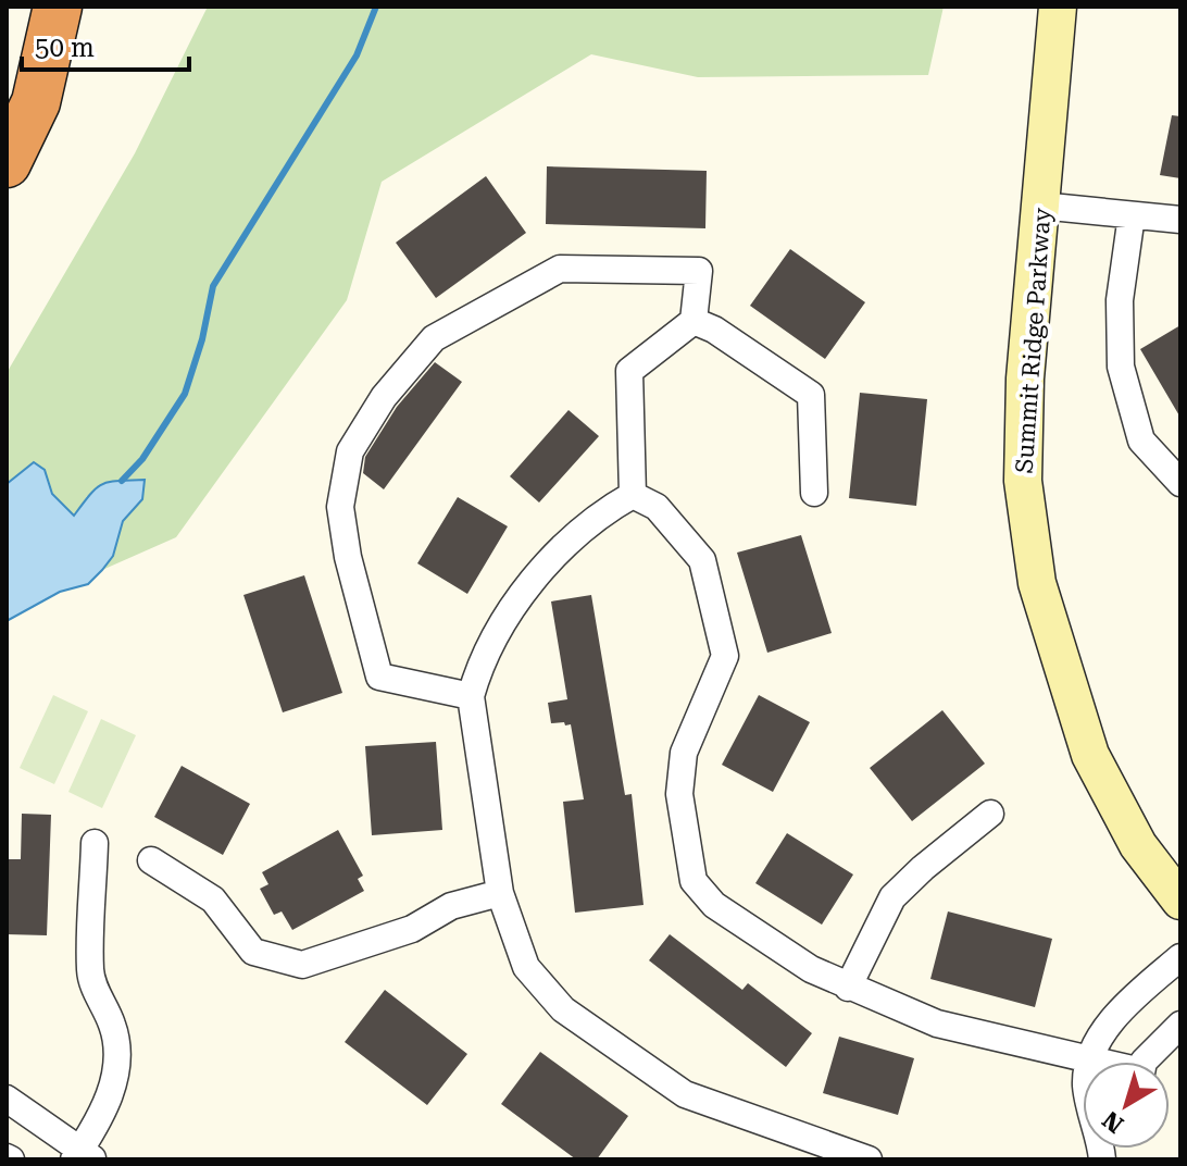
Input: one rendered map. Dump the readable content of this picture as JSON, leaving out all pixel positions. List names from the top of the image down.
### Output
{
  "streets": {
    "street": ["Summit Ridge Parkway"]
  },
  "scale_bar": "50 m",
  "north": "bottom left"
}
